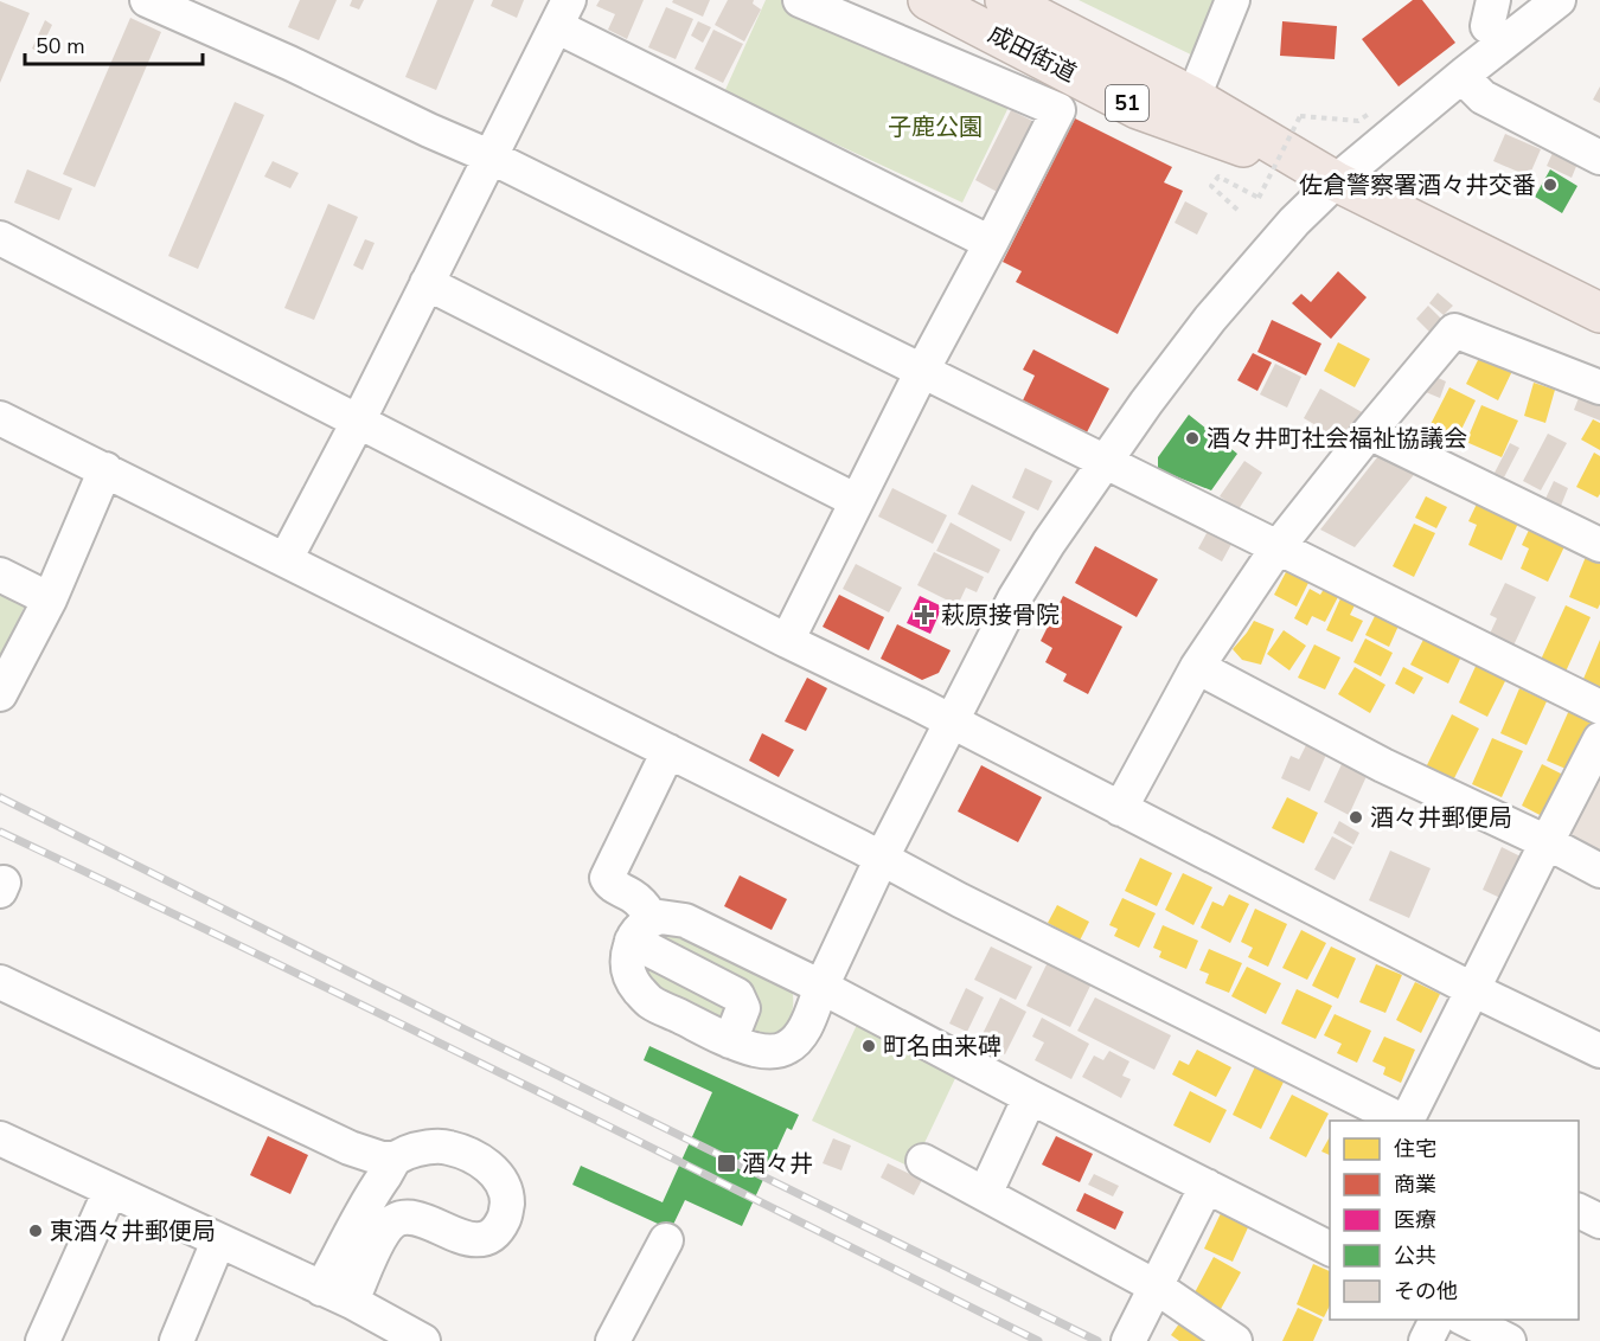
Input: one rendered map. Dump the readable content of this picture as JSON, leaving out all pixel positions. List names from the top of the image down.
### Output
{
  "streets": {
    "highway": ["成田街道", "51"]
  },
  "parks": ["子鹿公園"],
  "places": {
    "other": [
      "佐倉警察署酒々井交番",
      "酒々井町社会福祉協議会",
      "酒々井郵便局",
      "町名由来碑",
      "東酒々井郵便局"
    ],
    "health": ["萩原接骨院"],
    "transit": ["酒々井"]
  },
  "legend": [
    "住宅",
    "商業",
    "医療",
    "公共",
    "その他"
  ],
  "scale_bar": "50 m"
}
